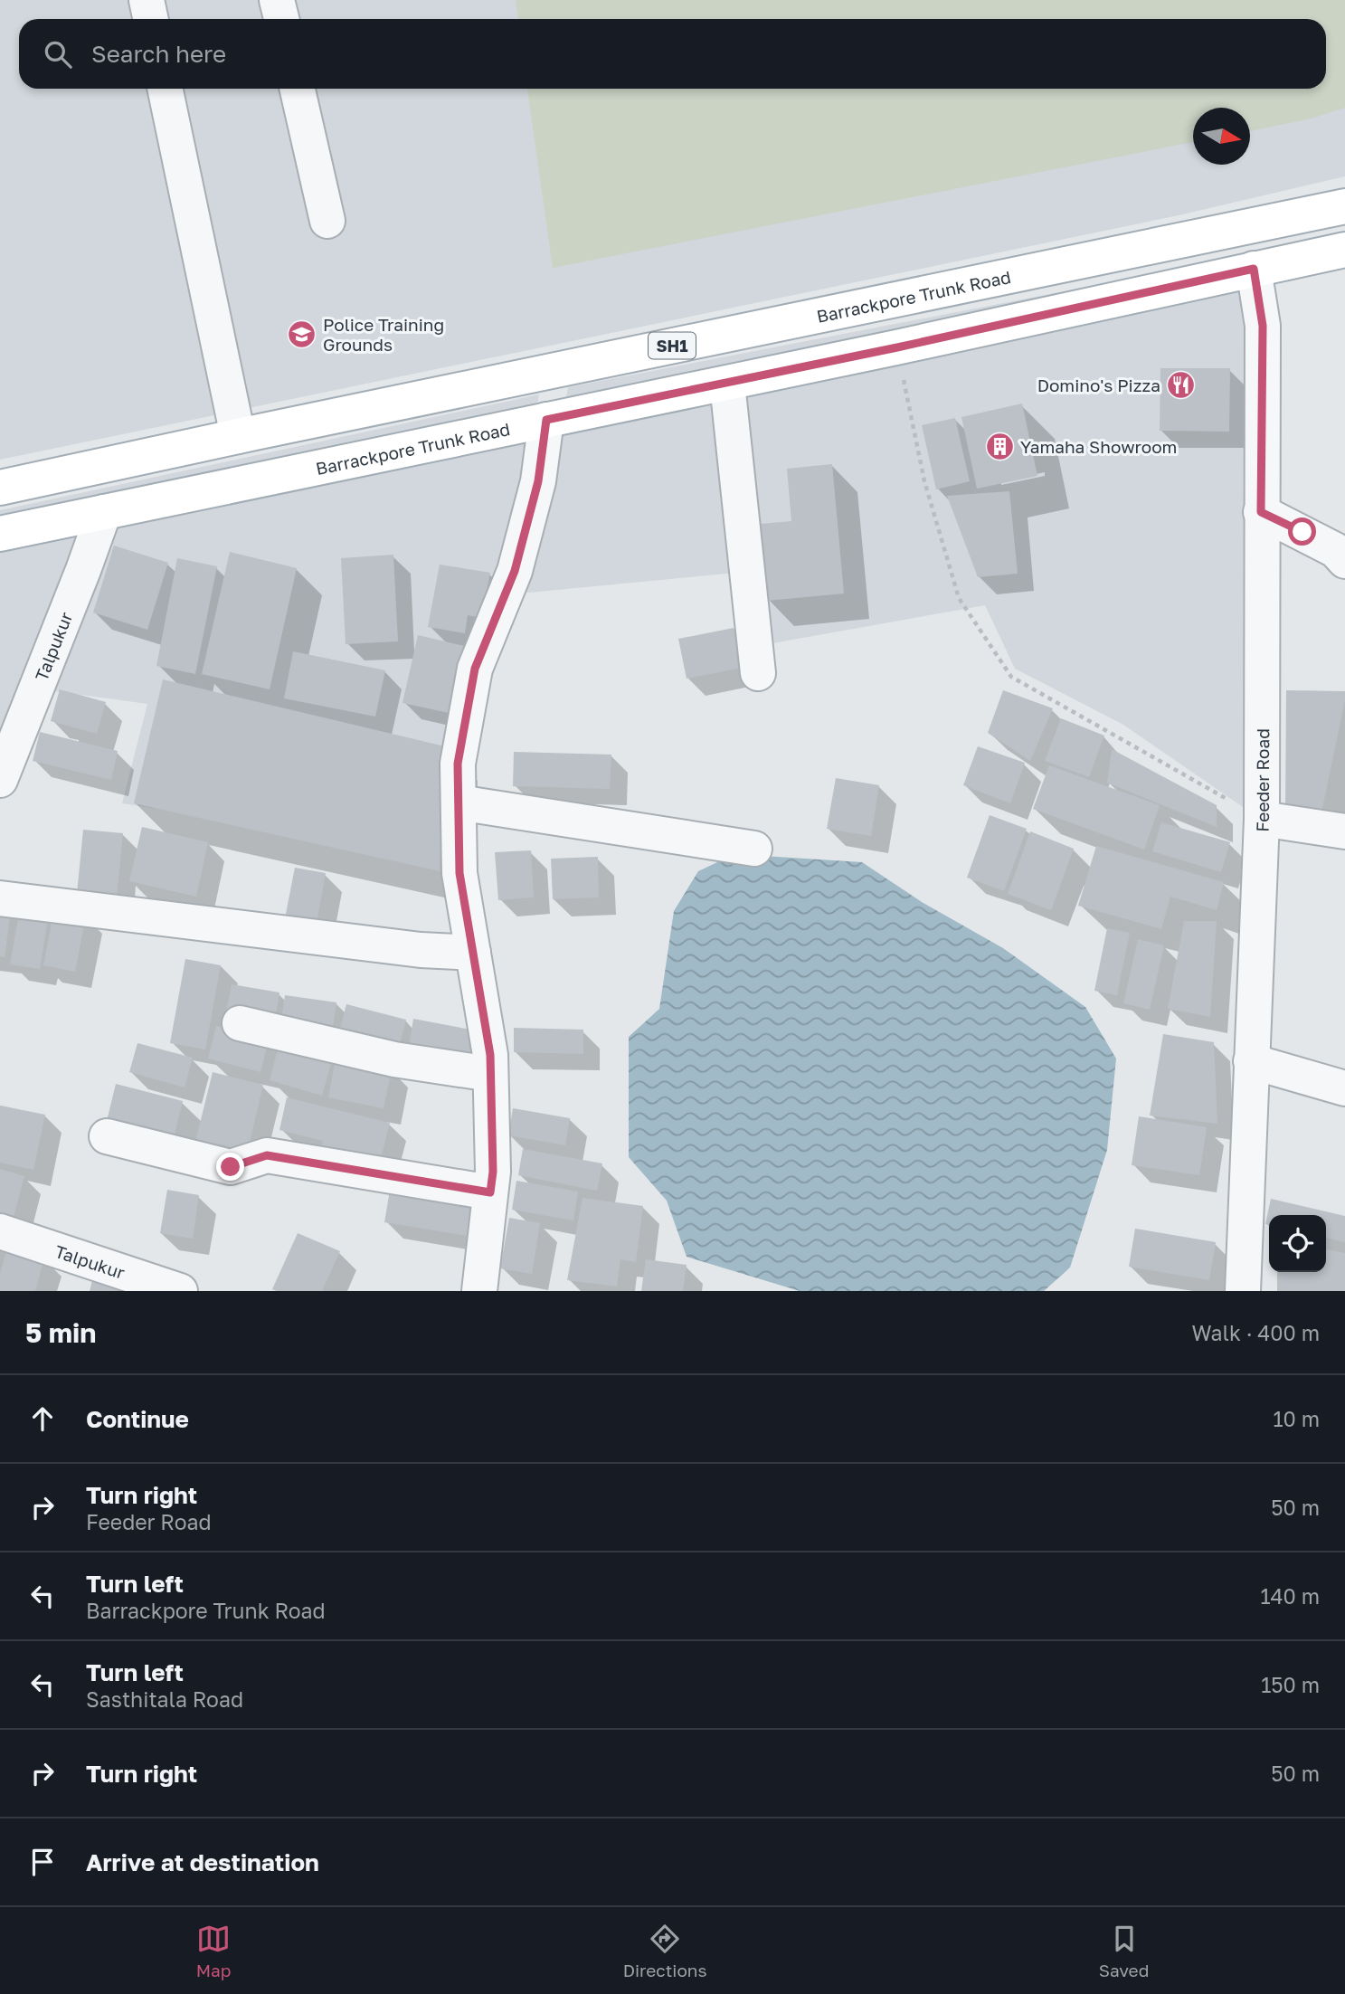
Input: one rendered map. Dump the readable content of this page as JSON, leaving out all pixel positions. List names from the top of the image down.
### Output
{
  "streets": {
    "main road": ["Barrackpore Trunk Road", "SH1"],
    "street": ["Talpukur", "Feeder Road"]
  },
  "crossings": [
    ["Barrackpore Trunk Road", "Talpukur"],
    ["Barrackpore Trunk Road", "Feeder Road"]
  ],
  "places": {
    "school or university": ["Police Training Grounds"],
    "restaurant": ["Domino's Pizza"],
    "building": ["Yamaha Showroom"]
  },
  "north": "right",
  "page": {
    "search": "Search here",
    "heading": ["5 min", "Walk · 400 m"],
    "list": [
      ["Continue", "10 m"],
      ["Turn right", "Feeder Road", "50 m"],
      ["Turn left", "Barrackpore Trunk Road", "140 m"],
      ["Turn left", "Sasthitala Road", "150 m"],
      ["Turn right", "50 m"],
      "Arrive at destination"
    ],
    "nav": ["Map", "Directions", "Saved"]
  }
}
